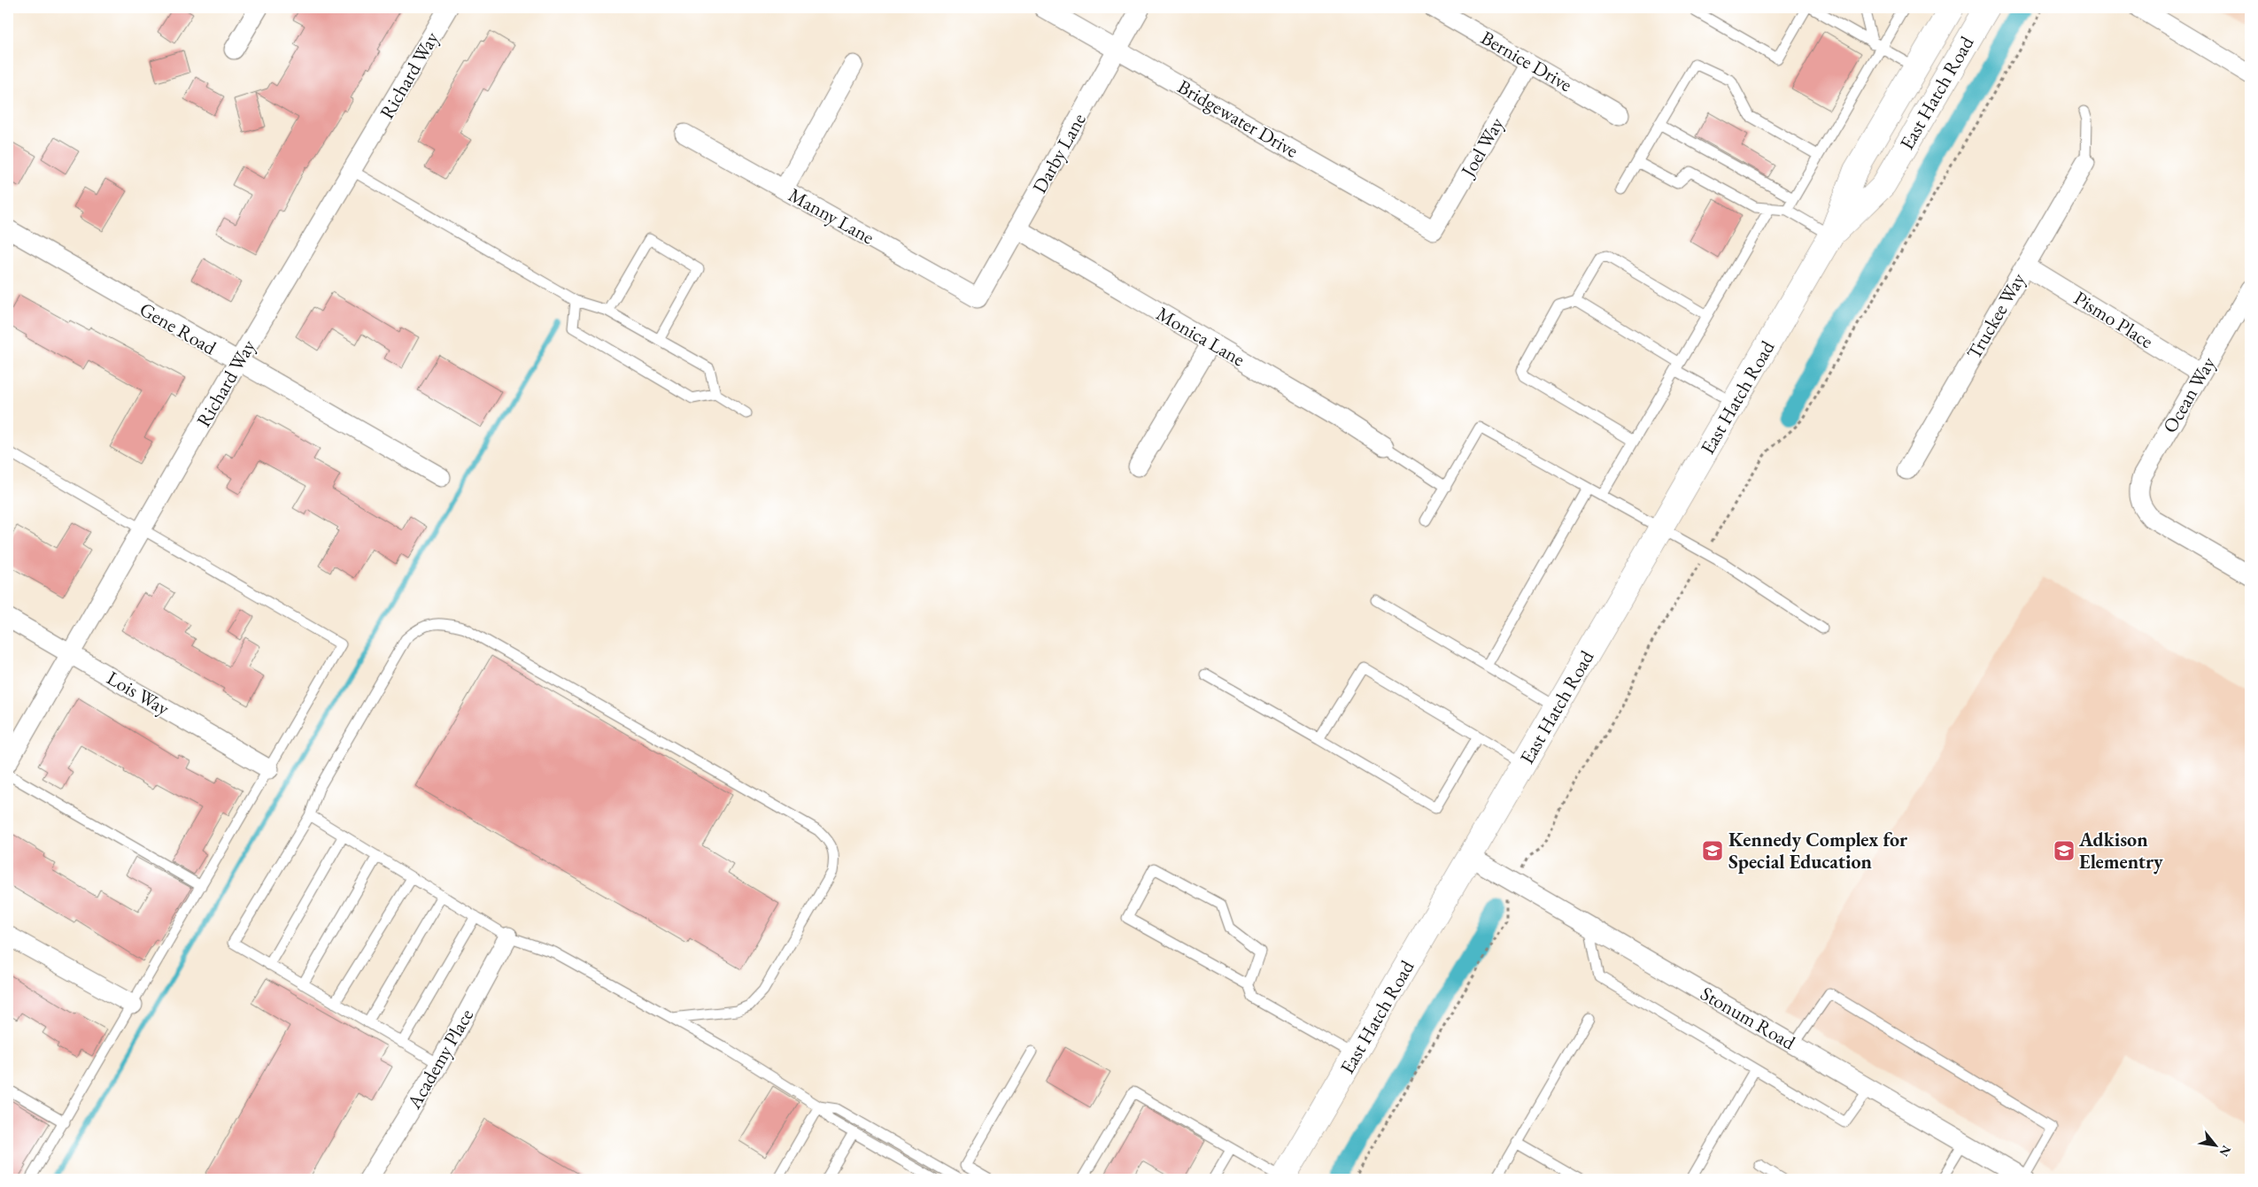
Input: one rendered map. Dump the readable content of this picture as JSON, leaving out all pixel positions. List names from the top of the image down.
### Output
{
  "streets": {
    "main road": ["East Hatch Road"],
    "street": [
      "Bernice Drive",
      "Richard Way",
      "Bridgewater Drive",
      "Joel Way",
      "Darby Lane",
      "Manny Lane",
      "Truckee Way",
      "Pismo Place",
      "Gene Road",
      "Monica Lane",
      "Ocean Way",
      "Lois Way",
      "Stonum Road",
      "Academy Place"
    ]
  },
  "crossings": [
    ["Bernice Drive", "Joel Way"],
    ["Richard Way", "Gene Road"],
    ["Richard Way", "Lois Way"],
    ["East Hatch Road", "Stonum Road"],
    ["Bridgewater Drive", "Joel Way"],
    ["Bridgewater Drive", "Darby Lane"],
    ["Darby Lane", "Manny Lane"],
    ["Darby Lane", "Monica Lane"],
    ["Truckee Way", "Pismo Place"],
    ["Pismo Place", "Ocean Way"]
  ],
  "places": {
    "school or university": ["Kennedy Complex for Special Education", "Adkison Elementry"]
  },
  "north": "bottom right"
}
